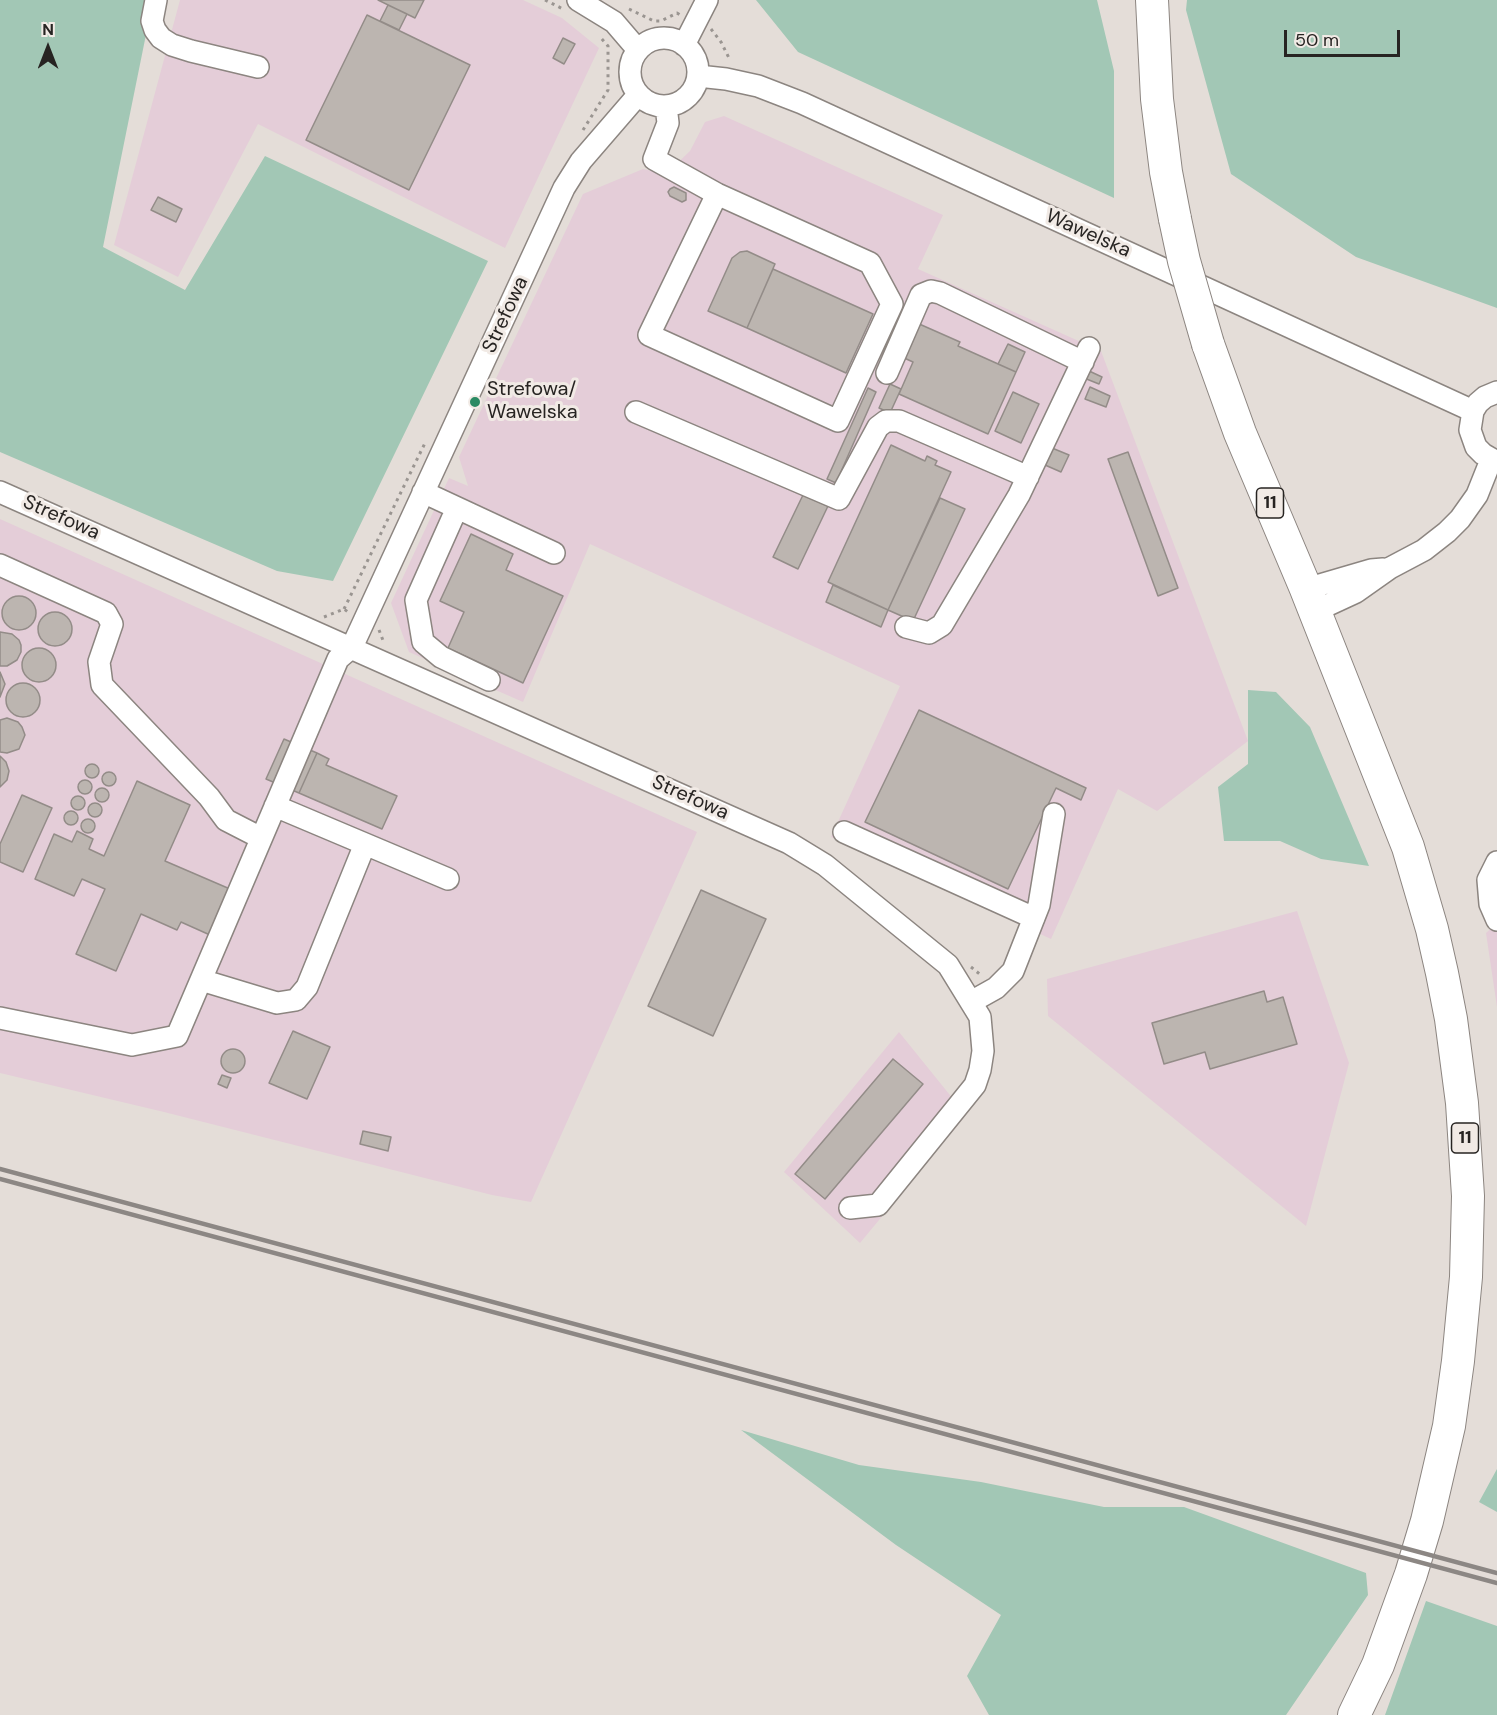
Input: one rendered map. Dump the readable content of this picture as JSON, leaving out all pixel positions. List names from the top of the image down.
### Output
{
  "streets": {
    "highway": ["11"],
    "street": ["Wawelska", "Strefowa"]
  },
  "crossings": [
    ["Wawelska", "Strefowa"]
  ],
  "places": ["Strefowa/ Wawelska"],
  "scale_bar": "50 m",
  "north": "top"
}
